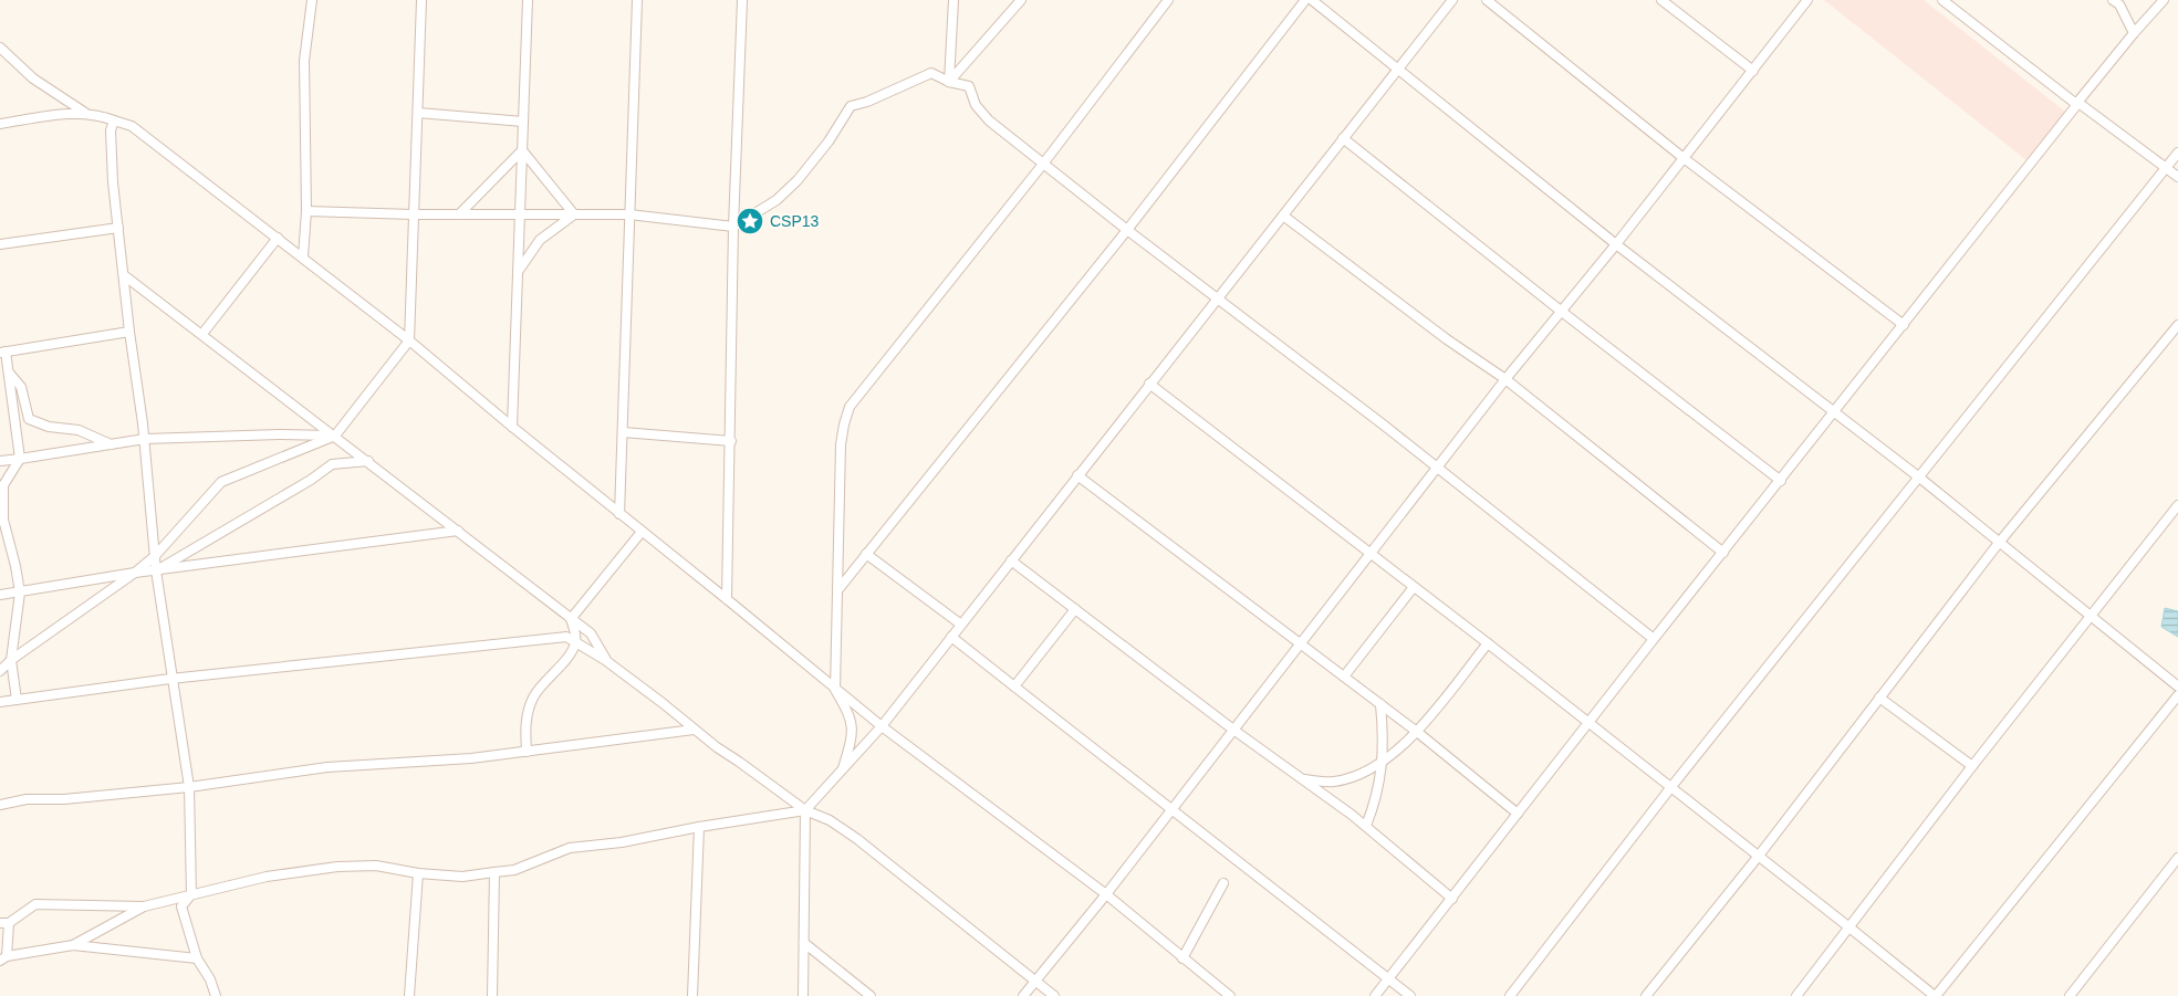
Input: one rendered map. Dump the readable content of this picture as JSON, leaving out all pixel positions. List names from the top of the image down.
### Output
{
  "places": {
    "place": ["CSP13"]
  }
}
